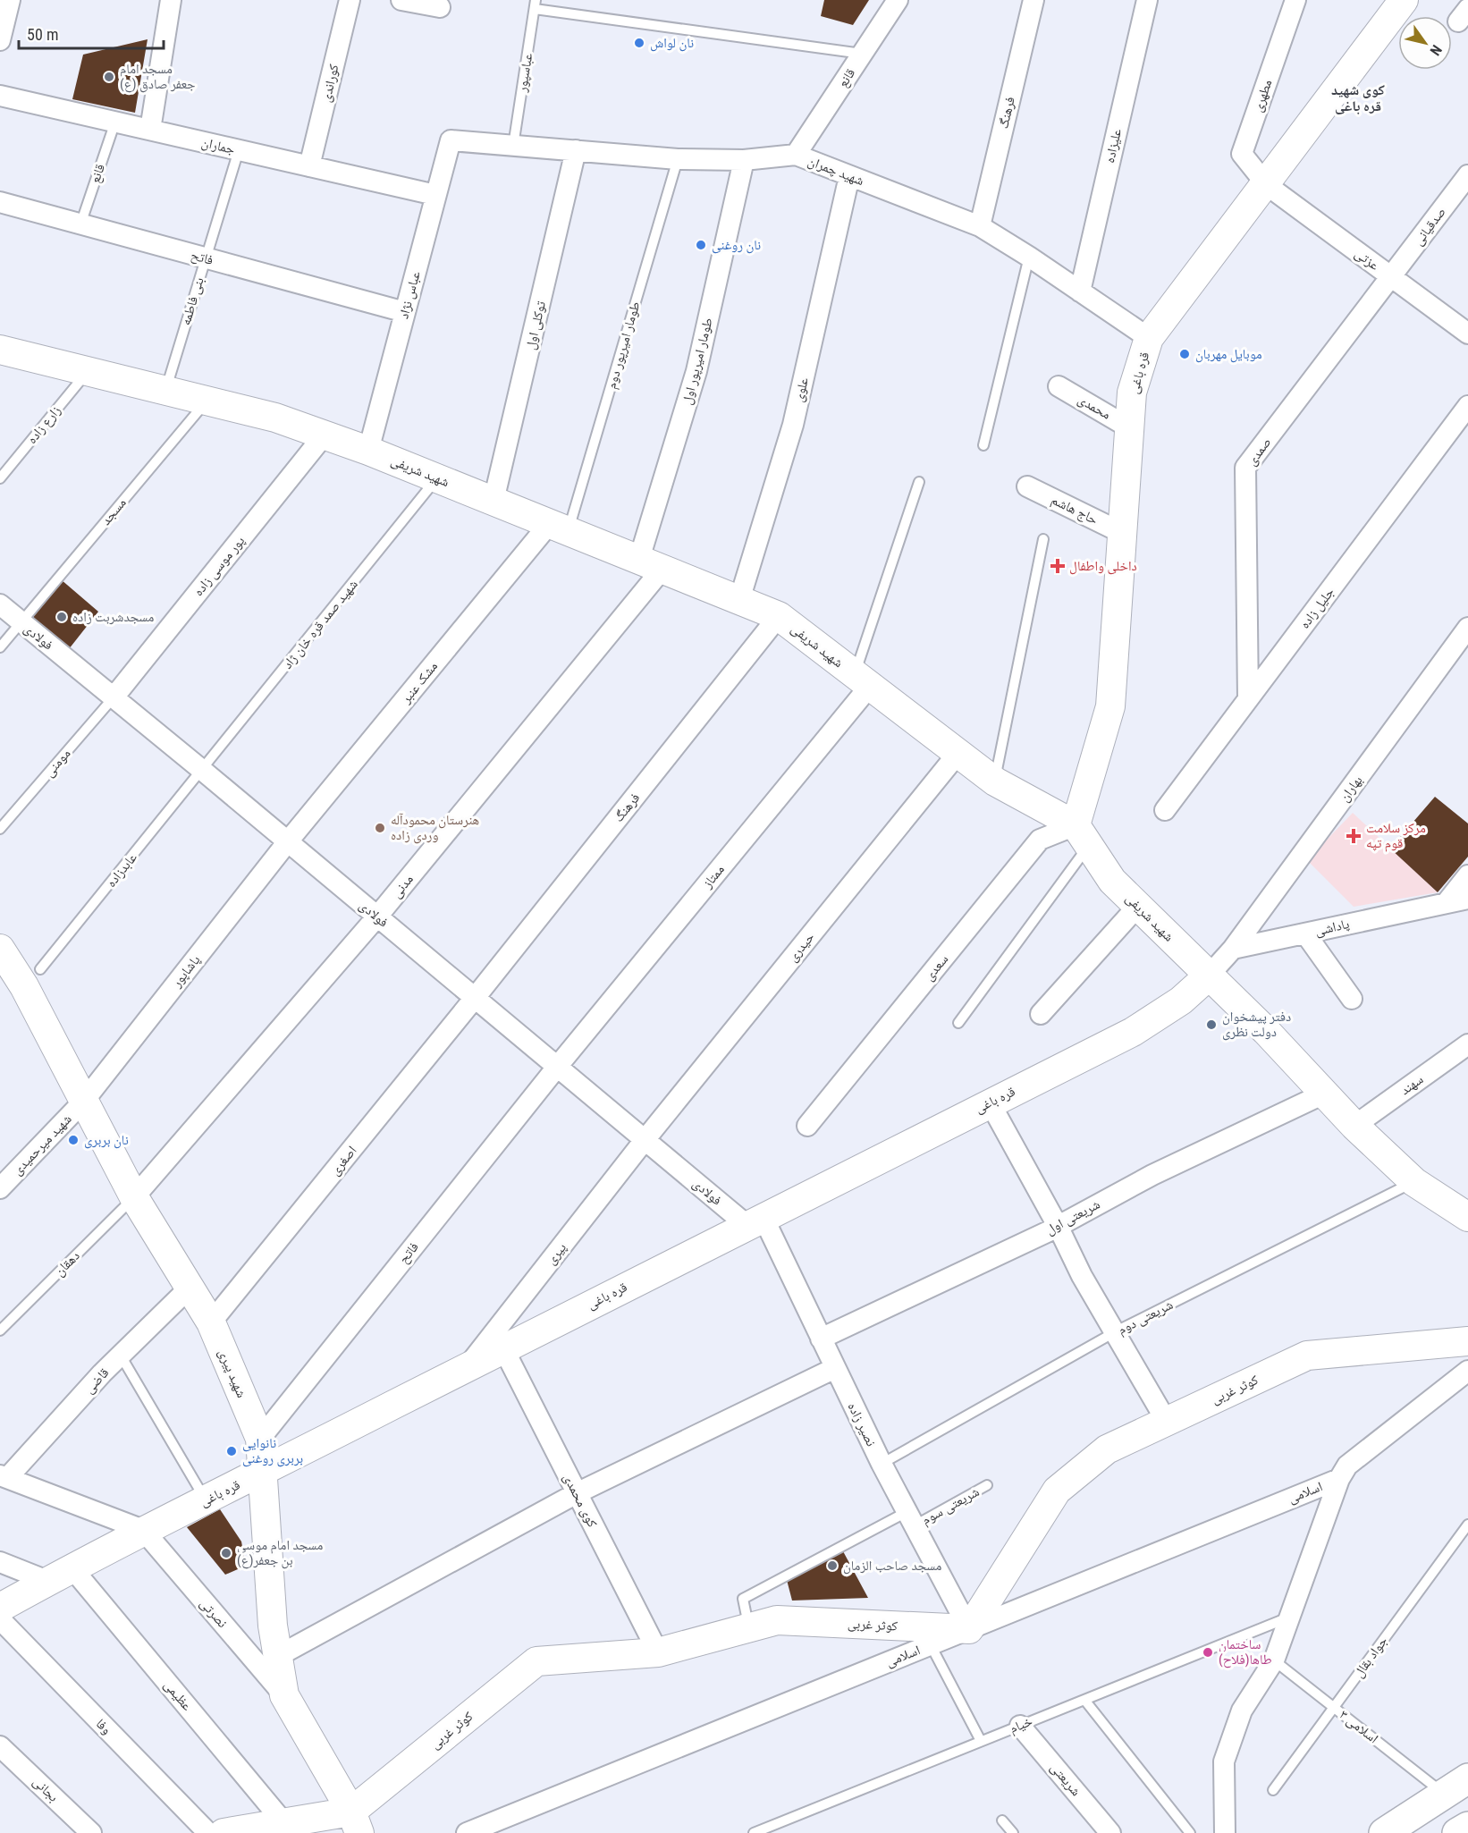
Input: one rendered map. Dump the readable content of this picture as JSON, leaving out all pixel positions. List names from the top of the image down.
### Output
{
  "streets": {
    "street": [
      "قانع",
      "کوراندی",
      "مطهری",
      "فرهنگ",
      "جماران",
      "علیزاده",
      "شهید چمران",
      "صدقیانی",
      "فاتح",
      "عزتی",
      "عباس نژاد",
      "توکلی اول",
      "طومار امیرپور اول",
      "قره باغی",
      "علوی",
      "محمدی",
      "صمدی",
      "شهید شریفى",
      "حاج هاشم",
      "پور موسی زاده",
      "جلیل زاده",
      "فولادی",
      "مشک عنبر",
      "بهاران",
      "ممتاز",
      "مدنی",
      "پاداشی",
      "حیدری",
      "سعدی",
      "پاشاپور",
      "سهند",
      "شهید میرحمیدی",
      "اصغری",
      "شریعتی اول",
      "پیری",
      "شهید پیری",
      "قاضی",
      "کوثر غربی",
      "نصیر زاده",
      "اسلامی",
      "کوی محمدی",
      "نصرتی",
      "عظیمی",
      "وفا",
      "شریعتی",
      "بجانی"
    ],
    "lane": [
      "عباسپور",
      "بنی فاطمه",
      "طومار امیرپور دوم",
      "زارع زاده",
      "مسجد",
      "شهید صمد قره خان ژاد",
      "مومنی",
      "عابدزاده",
      "دهقان",
      "شریعتی دوم",
      "شریعتی سوم",
      "جواد بقال",
      "خیام",
      "اسلامی ۳"
    ]
  },
  "crossings": [
    ["عباسپور", "شهید چمران"],
    ["قانع", "جماران"],
    ["قانع", "شهید چمران"],
    ["قانع", "فاتح"],
    ["کوراندی", "جماران"],
    ["مطهری", "عزتی"],
    ["مطهری", "قره باغی"],
    ["فرهنگ", "شهید چمران"],
    ["فرهنگ", "شهید شریفى"],
    ["فرهنگ", "فولادی"],
    ["فرهنگ", "اصغری"],
    ["جماران", "عباس نژاد"],
    ["جماران", "بنی فاطمه"],
    ["علیزاده", "شهید چمران"],
    ["شهید چمران", "عباس نژاد"],
    ["شهید چمران", "توکلی اول"],
    ["شهید چمران", "طومار امیرپور دوم"],
    ["شهید چمران", "طومار امیرپور اول"],
    ["شهید چمران", "قره باغی"],
    ["شهید چمران", "علوی"],
    ["صدقیانی", "عزتی"],
    ["صدقیانی", "صمدی"],
    ["فاتح", "عباس نژاد"],
    ["فاتح", "بنی فاطمه"],
    ["فاتح", "فولادی"],
    ["فاتح", "ممتاز"],
    ["فاتح", "شهید پیری"],
    ["عزتی", "قره باغی"],
    ["عزتی", "صمدی"],
    ["عباس نژاد", "شهید شریفى"],
    ["بنی فاطمه", "شهید شریفى"],
    ["توکلی اول", "شهید شریفى"],
    ["طومار امیرپور دوم", "شهید شریفى"],
    ["طومار امیرپور دوم", "مشک عنبر"],
    ["طومار امیرپور اول", "شهید شریفى"],
    ["طومار امیرپور اول", "مدنی"],
    ["قره باغی", "محمدی"],
    ["قره باغی", "شهید شریفى"],
    ["قره باغی", "حاج هاشم"],
    ["قره باغی", "فولادی"],
    ["قره باغی", "سعدی"],
    ["قره باغی", "پیری"],
    ["قره باغی", "شهید پیری"],
    ["قره باغی", "نصیر زاده"],
    ["قره باغی", "کوی محمدی"],
    ["قره باغی", "نصرتی"],
    ["قره باغی", "عظیمی"],
    ["علوی", "شهید شریفى"],
    ["زارع زاده", "شهید شریفى"],
    ["صمدی", "جلیل زاده"],
    ["شهید شریفى", "مسجد"],
    ["شهید شریفى", "پور موسی زاده"],
    ["شهید شریفى", "شهید صمد قره خان ژاد"],
    ["شهید شریفى", "مشک عنبر"],
    ["شهید شریفى", "ممتاز"],
    ["شهید شریفى", "مدنی"],
    ["شهید شریفى", "حیدری"],
    ["شهید شریفى", "سعدی"],
    ["شهید شریفى", "سهند"],
    ["شهید شریفى", "شریعتی اول"],
    ["شهید شریفى", "شریعتی دوم"],
    ["مسجد", "فولادی"],
    ["پور موسی زاده", "فولادی"],
    ["پور موسی زاده", "مومنی"],
    ["شهید صمد قره خان ژاد", "فولادی"],
    ["شهید صمد قره خان ژاد", "عابدزاده"],
    ["فولادی", "مشک عنبر"],
    ["فولادی", "مومنی"],
    ["فولادی", "عابدزاده"],
    ["فولادی", "ممتاز"],
    ["فولادی", "مدنی"],
    ["فولادی", "حیدری"],
    ["فولادی", "پاشاپور"],
    ["فولادی", "اصغری"],
    ["فولادی", "پیری"],
    ["فولادی", "نصیر زاده"],
    ["مشک عنبر", "پاشاپور"],
    ["بهاران", "پاداشی"],
    ["مدنی", "دهقان"],
    ["مدنی", "شهید پیری"],
    ["حیدری", "پیری"],
    ["پاشاپور", "شهید میرحمیدی"],
    ["پاشاپور", "شهید پیری"],
    ["شهید میرحمیدی", "شهید پیری"],
    ["اصغری", "شهید پیری"],
    ["شریعتی اول", "نصیر زاده"],
    ["دهقان", "شهید پیری"],
    ["شریعتی دوم", "نصیر زاده"],
    ["شهید پیری", "قاضی"],
    ["شهید پیری", "کوثر غربی"],
    ["شهید پیری", "نصرتی"],
    ["کوثر غربی", "نصیر زاده"],
    ["کوثر غربی", "اسلامی"],
    ["کوثر غربی", "کوی محمدی"],
    ["کوثر غربی", "شریعتی سوم"],
    ["کوثر غربی", "عظیمی"],
    ["نصیر زاده", "اسلامی"],
    ["نصیر زاده", "شریعتی سوم"],
    ["اسلامی", "خیام"],
    ["اسلامی", "اسلامی ۳"],
    ["جواد بقال", "اسلامی ۳"],
    ["خیام", "شریعتی"]
  ],
  "districts": ["کوی شهید قره باغی"],
  "places": {
    "other": [
      "نان لواش",
      "مسجد امام جعفر صادق (ع)",
      "نان روغنی",
      "موبایل مهربان",
      "مسجدشربت زاده",
      "هنرستان محمودآله وردی زاده",
      "دفتر پیشخوان دولت نظری",
      "نان بربری",
      "نانوایی بربری روغنی",
      "مسجد امام موسی بن جعفر(ع)",
      "مسجد صاحب الزمان",
      "ساختمان طاها(فلاح)"
    ],
    "health": ["داخلی واطفال", "مرکز سلامت قوم تپه"]
  },
  "scale_bar": "50 m",
  "north": "bottom right"
}
